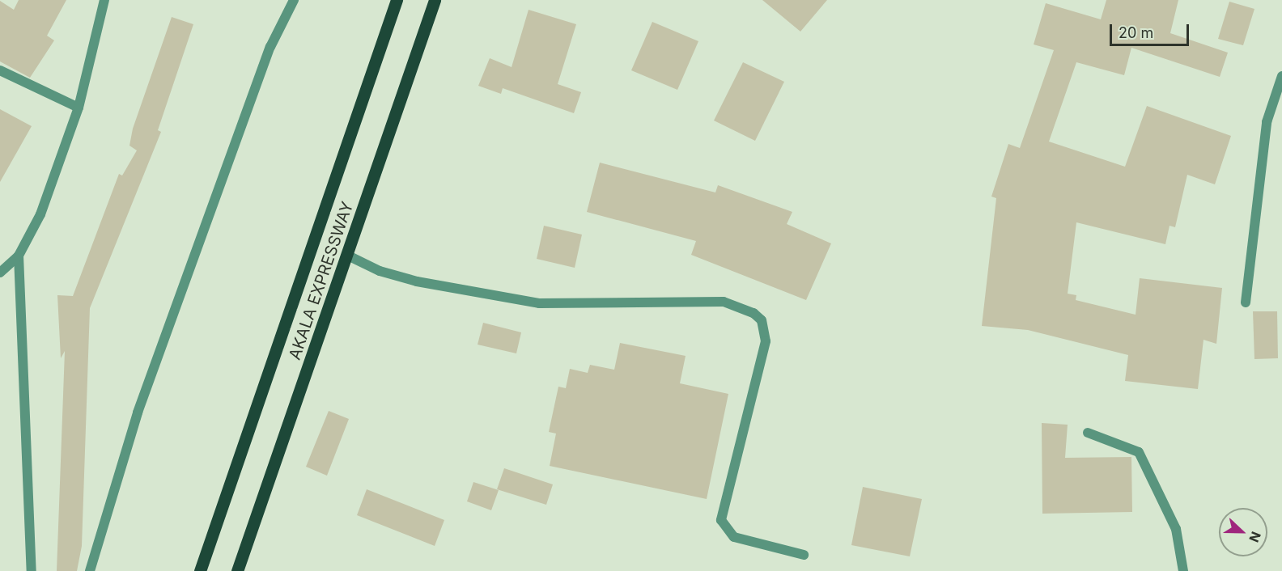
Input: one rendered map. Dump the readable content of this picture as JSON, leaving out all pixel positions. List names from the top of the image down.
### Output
{
  "streets": {
    "main road": ["AKALA EXPRESSWAY"]
  },
  "scale_bar": "20 m",
  "north": "right"
}
